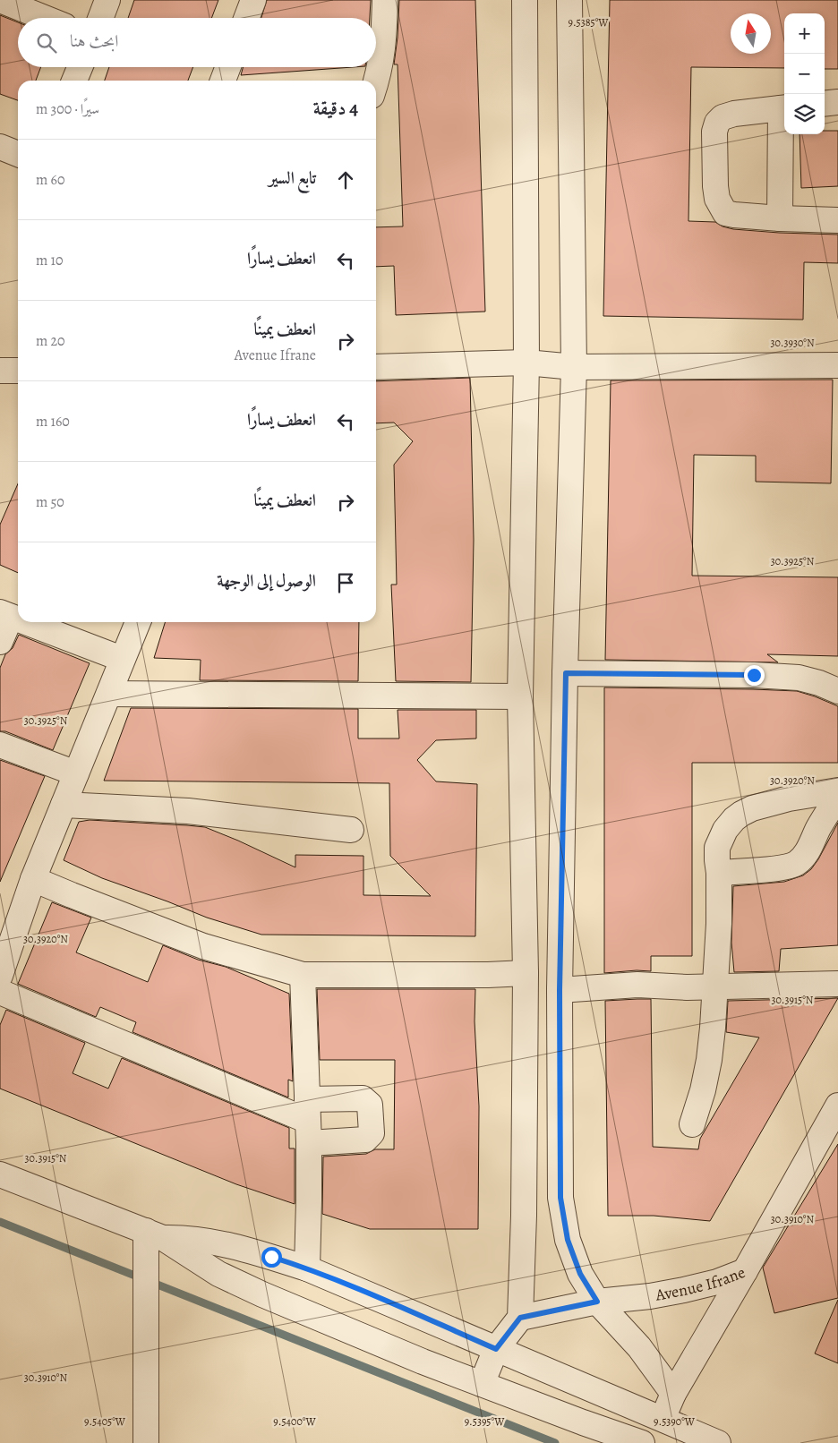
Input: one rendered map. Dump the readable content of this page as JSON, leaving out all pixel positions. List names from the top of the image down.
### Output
{
  "streets": {
    "street": ["Avenue Ifrane"]
  },
  "north": "top",
  "page": {
    "map_buttons": ["+", "−"],
    "search": "ابحث هنا",
    "heading": ["4 دقيقة", "سيرًا · 300 m"],
    "list": [
      ["تابع السير", "60 m"],
      ["انعطف يسارًا", "10 m"],
      ["انعطف يمينًا", "Avenue Ifrane", "20 m"],
      ["انعطف يسارًا", "160 m"],
      ["انعطف يمينًا", "50 m"],
      "الوصول إلى الوجهة"
    ]
  },
  "coordinates": [
    "9.5385°W",
    "30.3930°N",
    "30.3925°N",
    "30.3920°N",
    "30.3915°N",
    "30.3910°N",
    "9.5405°W",
    "9.5400°W",
    "9.5395°W",
    "9.5390°W"
  ]
}
